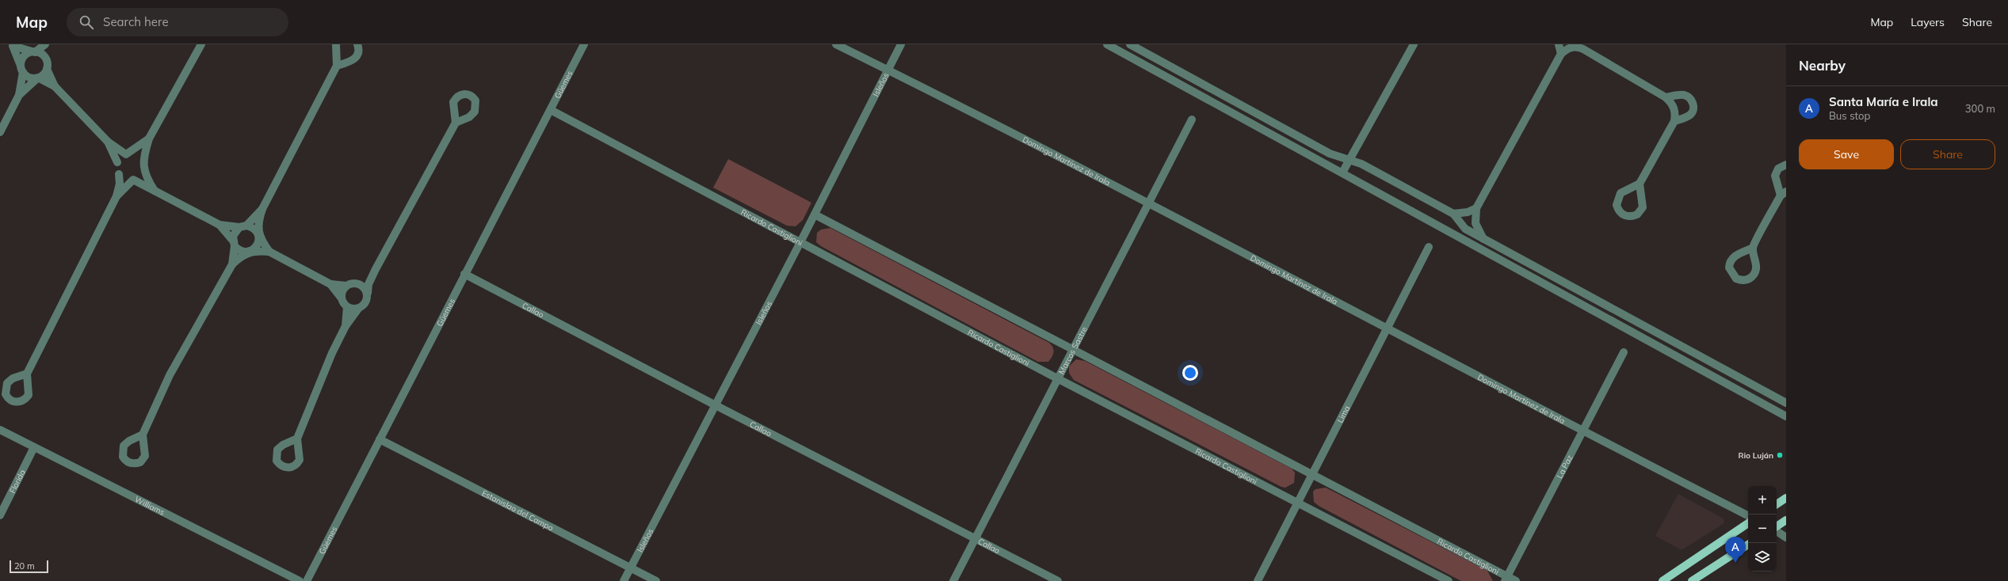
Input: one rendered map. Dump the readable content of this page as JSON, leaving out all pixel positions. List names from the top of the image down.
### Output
{
  "streets": {
    "street": [
      "Güemes",
      "Isleños",
      "Domingo Martínez de Irala",
      "Ricardo Castiglioni",
      "Callao",
      "Marcos Sastre",
      "Lima",
      "La Paz",
      "Florida",
      "Williams",
      "Estanislao del Campo"
    ]
  },
  "crossings": [
    ["Güemes", "Ricardo Castiglioni"],
    ["Güemes", "Callao"],
    ["Güemes", "Estanislao del Campo"],
    ["Isleños", "Domingo Martínez de Irala"],
    ["Isleños", "Ricardo Castiglioni"],
    ["Isleños", "Callao"],
    ["Isleños", "Estanislao del Campo"],
    ["Domingo Martínez de Irala", "Marcos Sastre"],
    ["Domingo Martínez de Irala", "Lima"],
    ["Domingo Martínez de Irala", "La Paz"],
    ["Ricardo Castiglioni", "Marcos Sastre"],
    ["Ricardo Castiglioni", "Lima"],
    ["Ricardo Castiglioni", "La Paz"],
    ["Callao", "Marcos Sastre"],
    ["Florida", "Williams"]
  ],
  "places": ["Rio Luján"],
  "scale_bar": "20 m",
  "page": {
    "header": "Map",
    "search": "Search here",
    "nav": ["Map", "Layers", "Share"],
    "heading": "Nearby",
    "list": [
      {
        "mark": "A",
        "name": "Santa María e Irala",
        "note": "Bus stop",
        "value": "300 m"
      }
    ],
    "buttons": ["Save", "Share"],
    "map_buttons": ["+", "−"],
    "pins": "A",
    "scale": "20 m"
  }
}
